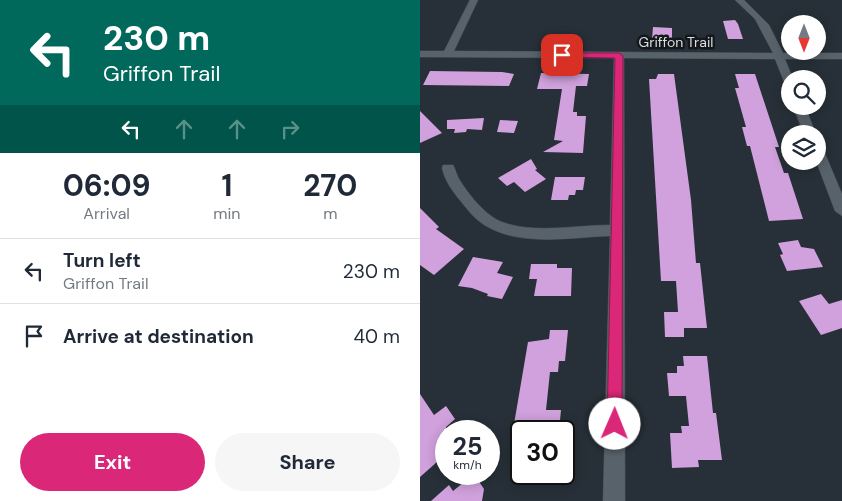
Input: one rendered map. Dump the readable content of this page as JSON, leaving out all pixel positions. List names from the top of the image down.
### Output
{
  "streets": {
    "street": ["Griffon Trail"]
  },
  "north": "bottom",
  "page": {
    "turn": ["230 m", "Griffon Trail"],
    "eta": [
      "06:09",
      "Arrival",
      "1",
      "min",
      "270",
      "m"
    ],
    "list": [
      {
        "name": "Turn left",
        "note": "Griffon Trail",
        "value": "230 m"
      },
      {
        "name": "Arrive at destination",
        "value": "40 m"
      }
    ],
    "speed": "25 km/h",
    "limit": "30",
    "buttons": ["Exit", "Share"]
  }
}
